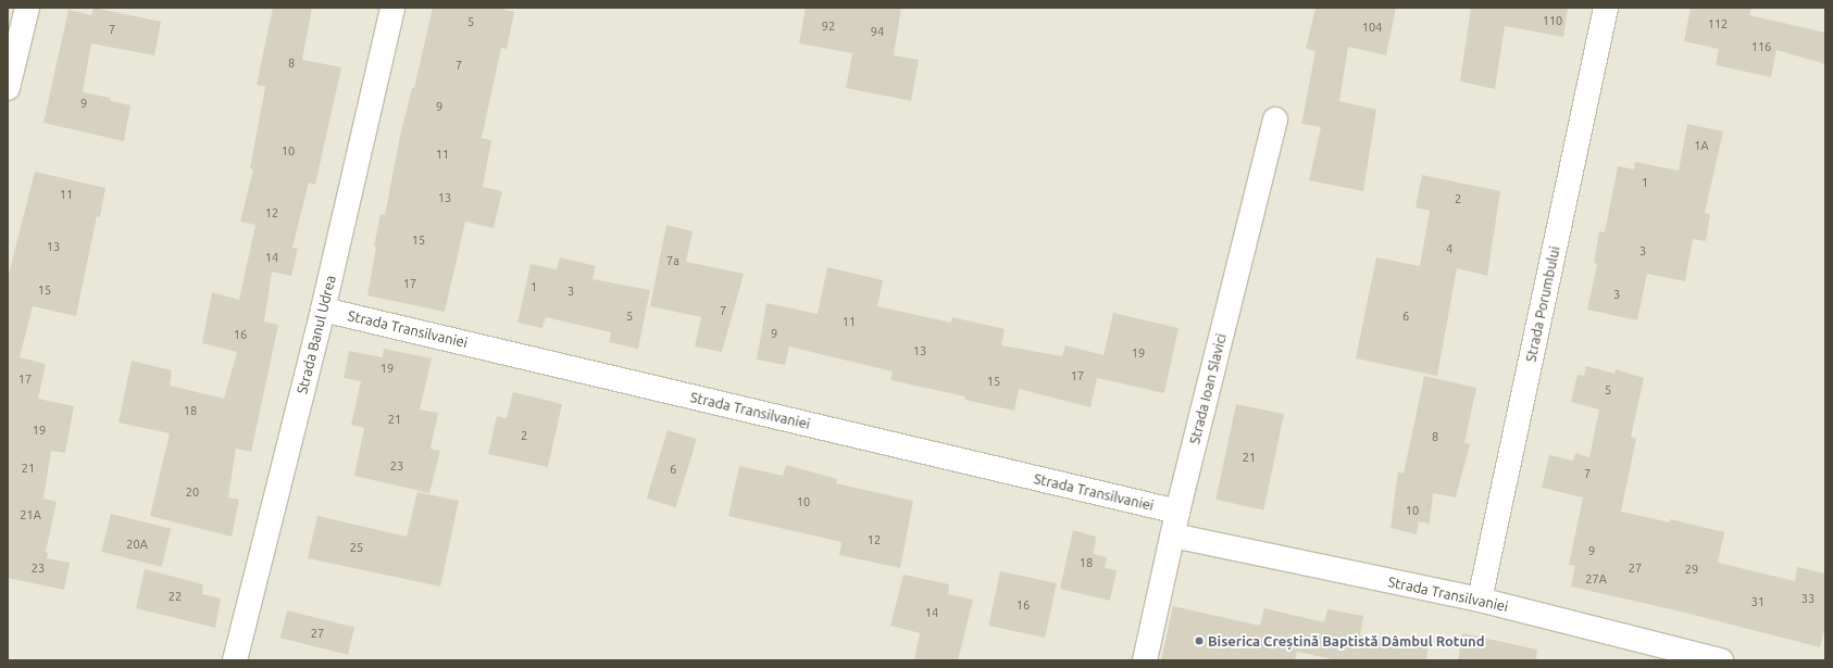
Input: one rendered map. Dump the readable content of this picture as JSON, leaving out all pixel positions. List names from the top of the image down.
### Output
{
  "streets": {
    "street": [
      "Strada Porumbului",
      "Strada Transilvaniei",
      "Strada Banul Udrea",
      "Strada Ioan Slavici"
    ]
  },
  "crossings": [
    ["Strada Porumbului", "Strada Transilvaniei"],
    ["Strada Transilvaniei", "Strada Banul Udrea"],
    ["Strada Transilvaniei", "Strada Ioan Slavici"]
  ],
  "places": ["Biserica Creștină Baptistă Dâmbul Rotund"],
  "house_numbers": [
    "110",
    "5",
    "112",
    "92",
    "104",
    "7",
    "94",
    "116",
    "8",
    "7",
    "9",
    "9",
    "1A",
    "10",
    "11",
    "1",
    "11",
    "13",
    "2",
    "12",
    "15",
    "13",
    "4",
    "3",
    "14",
    "7a",
    "17",
    "1",
    "15",
    "3",
    "3",
    "7",
    "5",
    "6",
    "11",
    "9",
    "16",
    "13",
    "19",
    "19",
    "17",
    "17",
    "15",
    "5",
    "18",
    "21",
    "19",
    "2",
    "8",
    "21",
    "23",
    "21",
    "6",
    "7",
    "20",
    "10",
    "10",
    "21A",
    "12",
    "20A",
    "25",
    "9",
    "18",
    "23",
    "27",
    "29",
    "27A",
    "22",
    "33",
    "31",
    "16",
    "14",
    "27"
  ]
}
